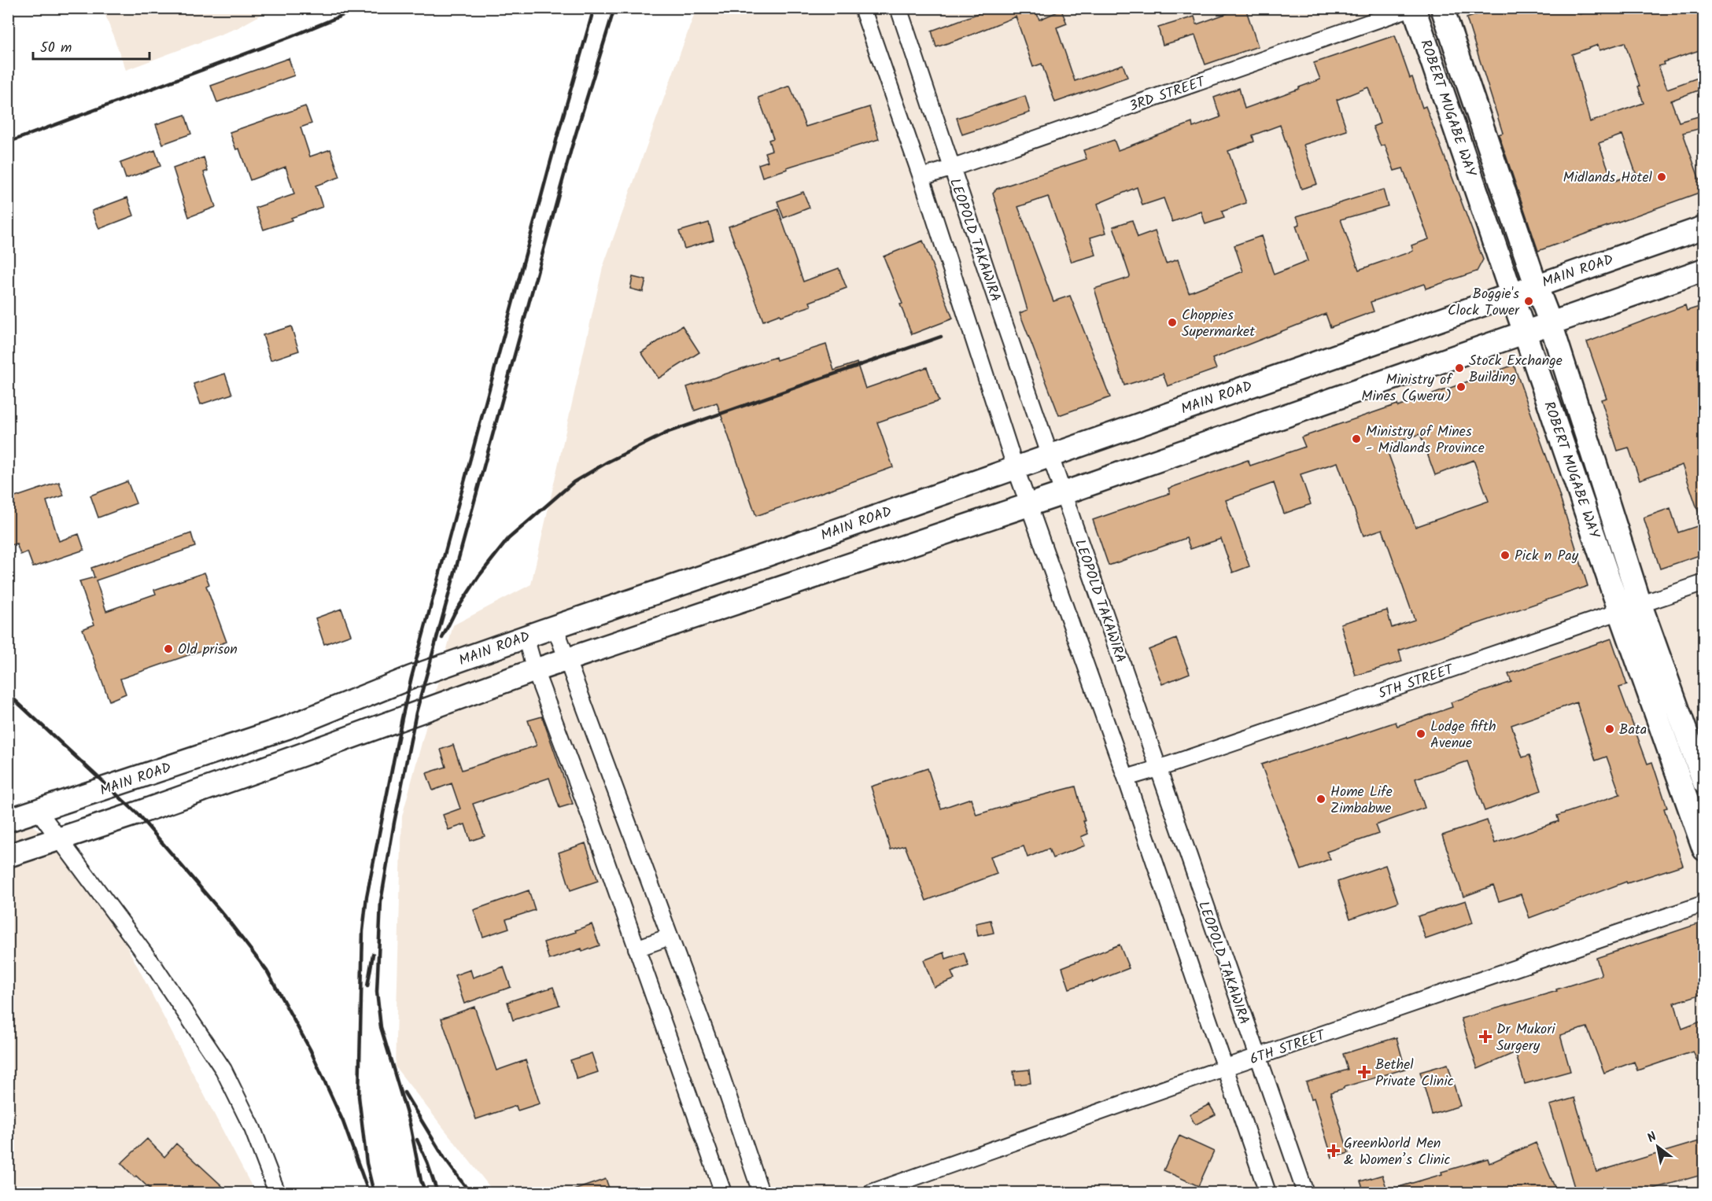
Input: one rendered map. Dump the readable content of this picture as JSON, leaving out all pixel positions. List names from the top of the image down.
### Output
{
  "streets": {
    "main road": ["ROBERT MUGABE WAY", "MAIN ROAD"],
    "street": [
      "3RD STREET",
      "LEOPOLD TAKAWIRA",
      "5TH STREET",
      "6TH STREET"
    ]
  },
  "crossings": [
    ["3RD STREET", "ROBERT MUGABE WAY"],
    ["3RD STREET", "LEOPOLD TAKAWIRA"],
    ["ROBERT MUGABE WAY", "MAIN ROAD"],
    ["ROBERT MUGABE WAY", "5TH STREET"],
    ["LEOPOLD TAKAWIRA", "MAIN ROAD"],
    ["LEOPOLD TAKAWIRA", "5TH STREET"],
    ["LEOPOLD TAKAWIRA", "6TH STREET"]
  ],
  "places": {
    "other": [
      "Midlands Hotel",
      "Boggie's Clock Tower",
      "Choppies Supermarket",
      "Stock Exchange Building",
      "Ministry of Mines (Gweru)",
      "Ministry of Mines - Midlands Province",
      "Pick n Pay",
      "Old prison",
      "Bata",
      "Lodge fifth Avenue",
      "Home Life Zimbabwe"
    ],
    "health": ["Dr Mukori Surgery", "Bethel Private Clinic", "GreenWorld Men & Women’s Clinic"]
  },
  "scale_bar": "50 m",
  "north": "top left"
}
